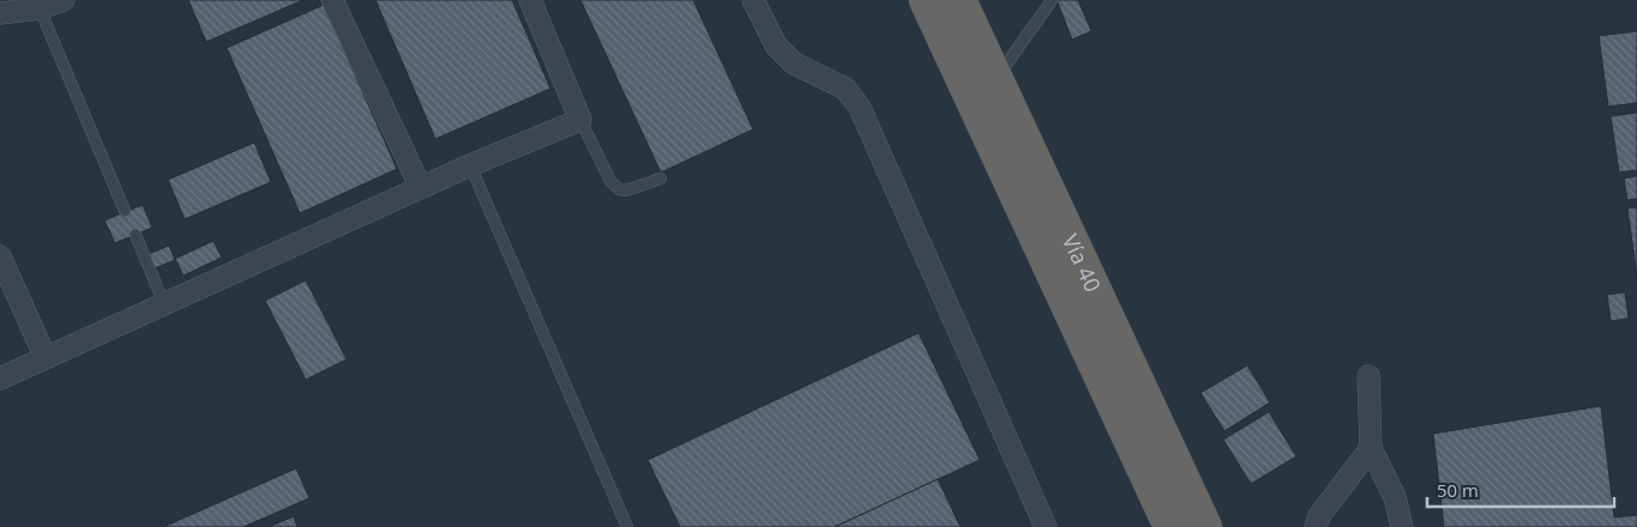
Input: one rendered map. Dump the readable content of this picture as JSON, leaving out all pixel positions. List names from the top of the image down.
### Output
{
  "streets": {
    "highway": ["Vía 40"]
  },
  "scale_bar": "50 m"
}
